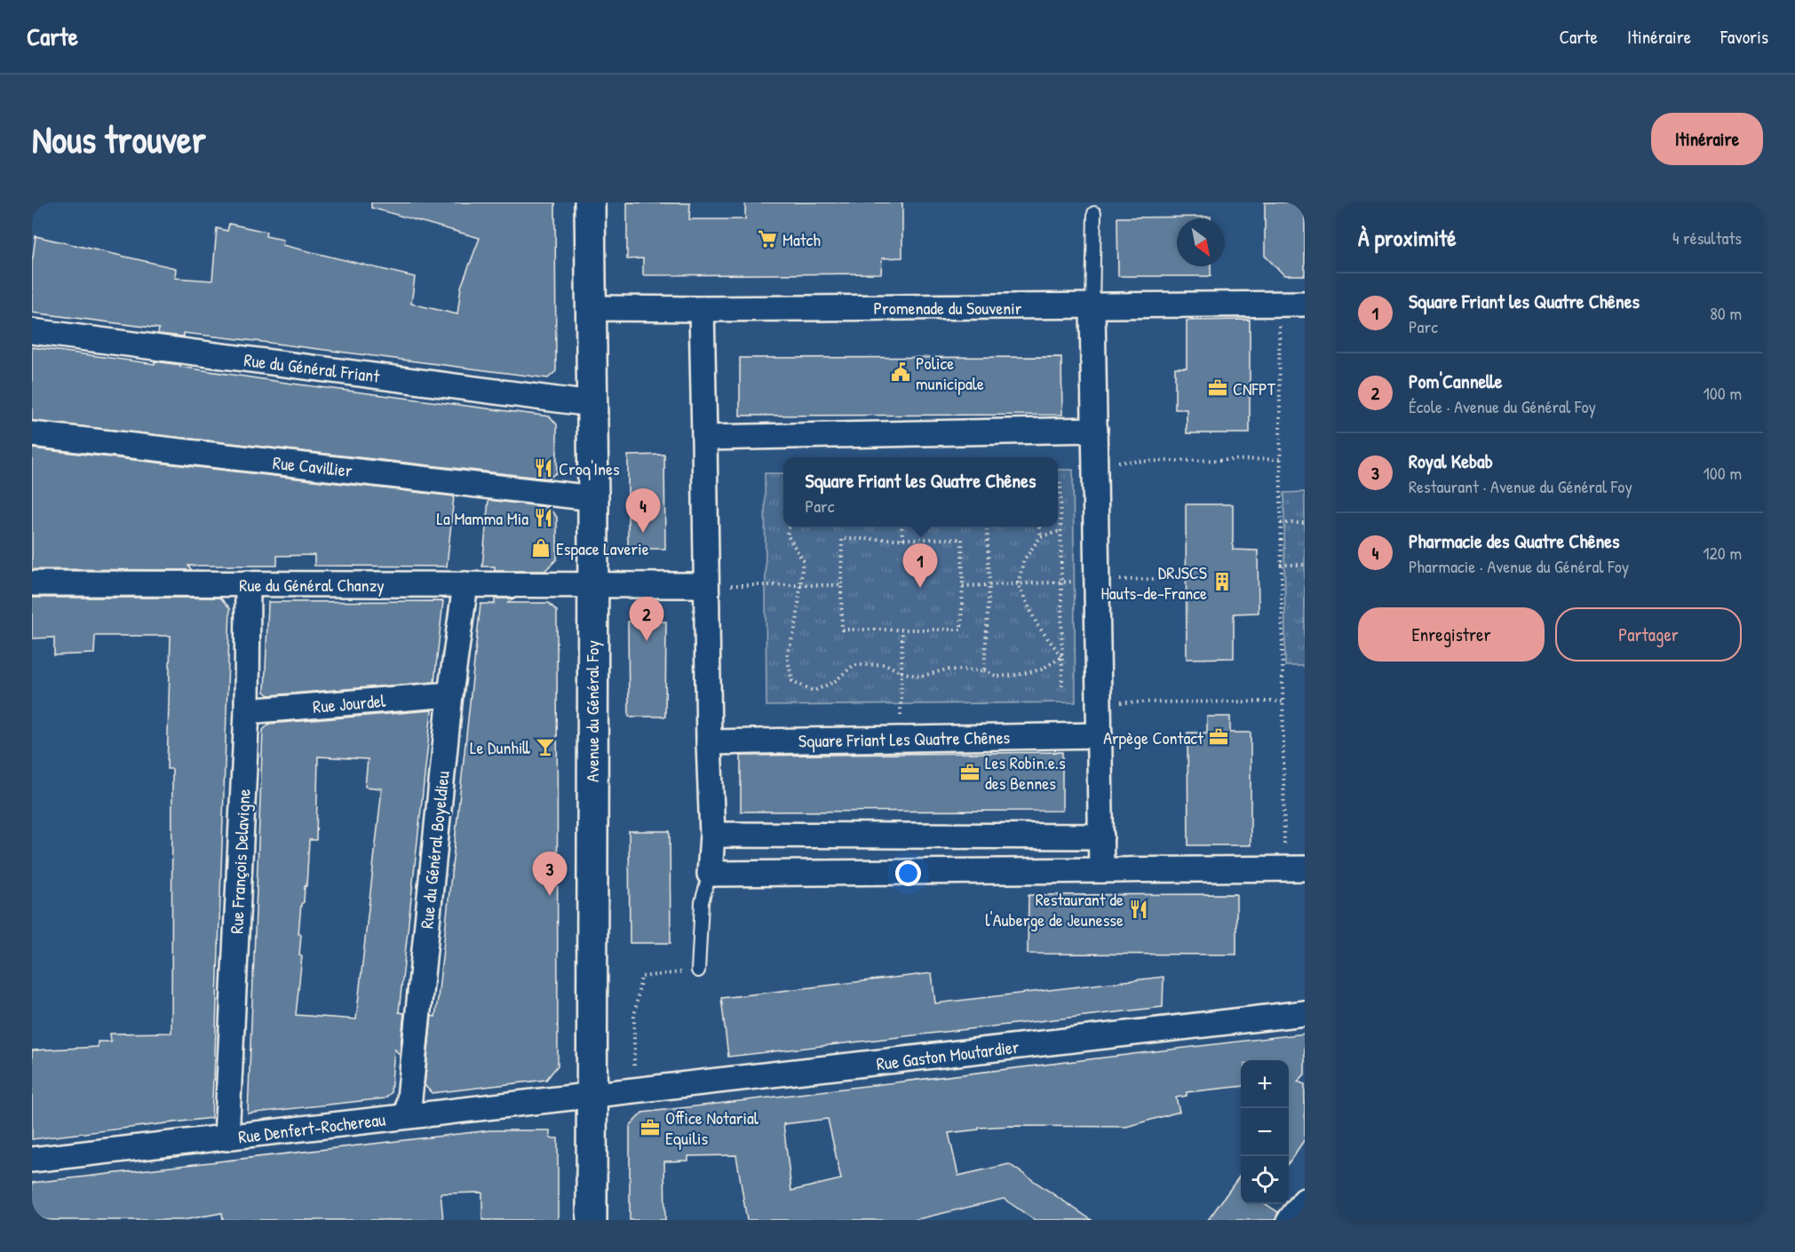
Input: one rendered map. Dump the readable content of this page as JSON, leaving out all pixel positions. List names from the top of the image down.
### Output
{
  "streets": {
    "main road": ["Avenue du Général Foy"],
    "street": [
      "Promenade du Souvenir",
      "Rue du Général Friant",
      "Rue Cavillier",
      "Rue du Général Chanzy",
      "Rue Jourdel",
      "Square Friant Les Quatre Chênes",
      "Rue du Général Boyeldieu",
      "Rue François Delavigne",
      "Rue Gaston Moutardier",
      "Rue Denfert-Rochereau"
    ]
  },
  "crossings": [
    ["Promenade du Souvenir", "Avenue du Général Foy"],
    ["Rue du Général Friant", "Avenue du Général Foy"],
    ["Rue Cavillier", "Avenue du Général Foy"],
    ["Rue du Général Chanzy", "Avenue du Général Foy"],
    ["Rue du Général Chanzy", "Rue du Général Boyeldieu"],
    ["Rue du Général Chanzy", "Rue François Delavigne"],
    ["Rue Jourdel", "Rue du Général Boyeldieu"],
    ["Rue Jourdel", "Rue François Delavigne"],
    ["Avenue du Général Foy", "Rue Gaston Moutardier"],
    ["Avenue du Général Foy", "Rue Denfert-Rochereau"],
    ["Rue du Général Boyeldieu", "Rue Denfert-Rochereau"],
    ["Rue François Delavigne", "Rue Denfert-Rochereau"],
    ["Rue Gaston Moutardier", "Rue Denfert-Rochereau"]
  ],
  "places": {
    "supermarket": ["Match"],
    "public building": ["Police municipale"],
    "office": [
      "CNFPT",
      "Arpège Contact",
      "Les Robin.e.s des Bennes",
      "Office Notarial Equilis"
    ],
    "restaurant": ["Croq'Ines", "La Mamma Mia", "Restaurant de l'Auberge de Jeunesse"],
    "shop": ["Espace Laverie"],
    "building": ["DRJSCS Hauts-de-France"],
    "bar": ["Le Dunhill"]
  },
  "north": "bottom right",
  "page": {
    "header": "Carte",
    "nav": ["Carte", "Itinéraire", "Favoris"],
    "buttons": [
      "Itinéraire",
      ["Enregistrer", "Partager"]
    ],
    "title": "Nous trouver",
    "heading": ["À proximité", "4 résultats"],
    "list": [
      {
        "mark": "1",
        "name": "Square Friant les Quatre Chênes",
        "note": "Parc",
        "value": "80 m"
      },
      {
        "mark": "2",
        "name": "Pom'Cannelle",
        "note": "École · Avenue du Général Foy",
        "value": "100 m"
      },
      {
        "mark": "3",
        "name": "Royal Kebab",
        "note": "Restaurant · Avenue du Général Foy",
        "value": "100 m"
      },
      {
        "mark": "4",
        "name": "Pharmacie des Quatre Chênes",
        "note": "Pharmacie · Avenue du Général Foy",
        "value": "120 m"
      }
    ],
    "popup": ["Square Friant les Quatre Chênes", "Parc"],
    "pins": [
      "4",
      "1",
      "2",
      "3"
    ],
    "map_buttons": ["+", "−"]
  }
}
